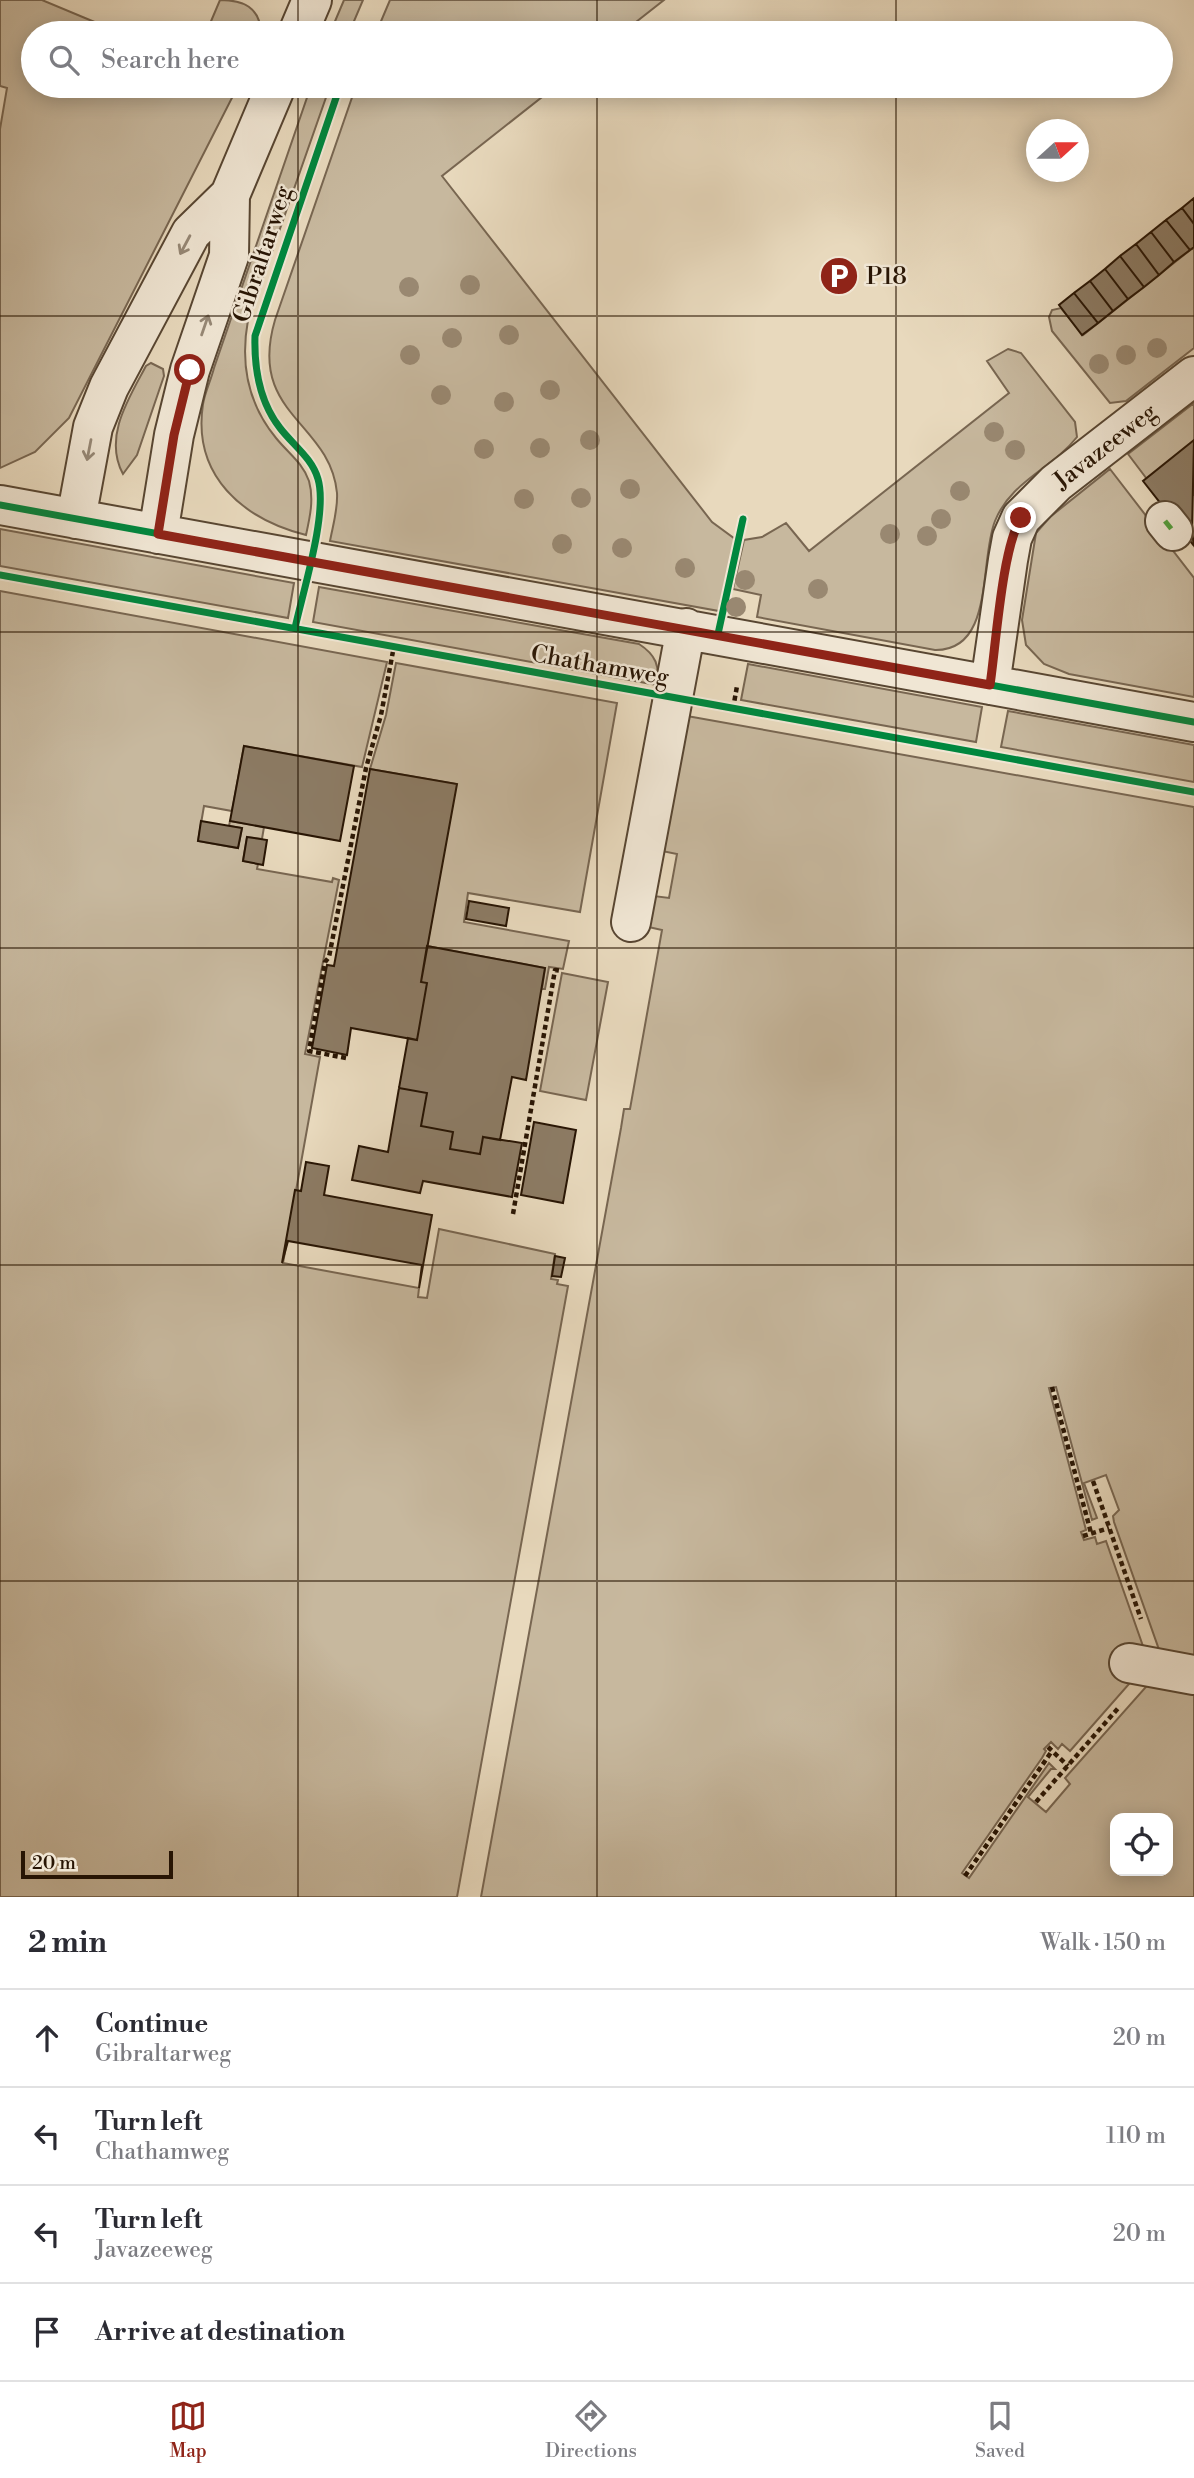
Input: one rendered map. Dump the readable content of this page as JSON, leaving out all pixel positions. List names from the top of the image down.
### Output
{
  "streets": {
    "street": ["Gibraltarweg", "Javazeeweg", "Chathamweg"]
  },
  "crossings": [
    ["Gibraltarweg", "Chathamweg"],
    ["Javazeeweg", "Chathamweg"]
  ],
  "places": {
    "parking": ["P18"]
  },
  "scale_bar": "20 m",
  "north": "right",
  "page": {
    "search": "Search here",
    "scale": "20 m",
    "heading": ["2 min", "Walk · 150 m"],
    "list": [
      ["Continue", "Gibraltarweg", "20 m"],
      ["Turn left", "Chathamweg", "110 m"],
      ["Turn left", "Javazeeweg", "20 m"],
      "Arrive at destination"
    ],
    "nav": ["Map", "Directions", "Saved"]
  }
}
